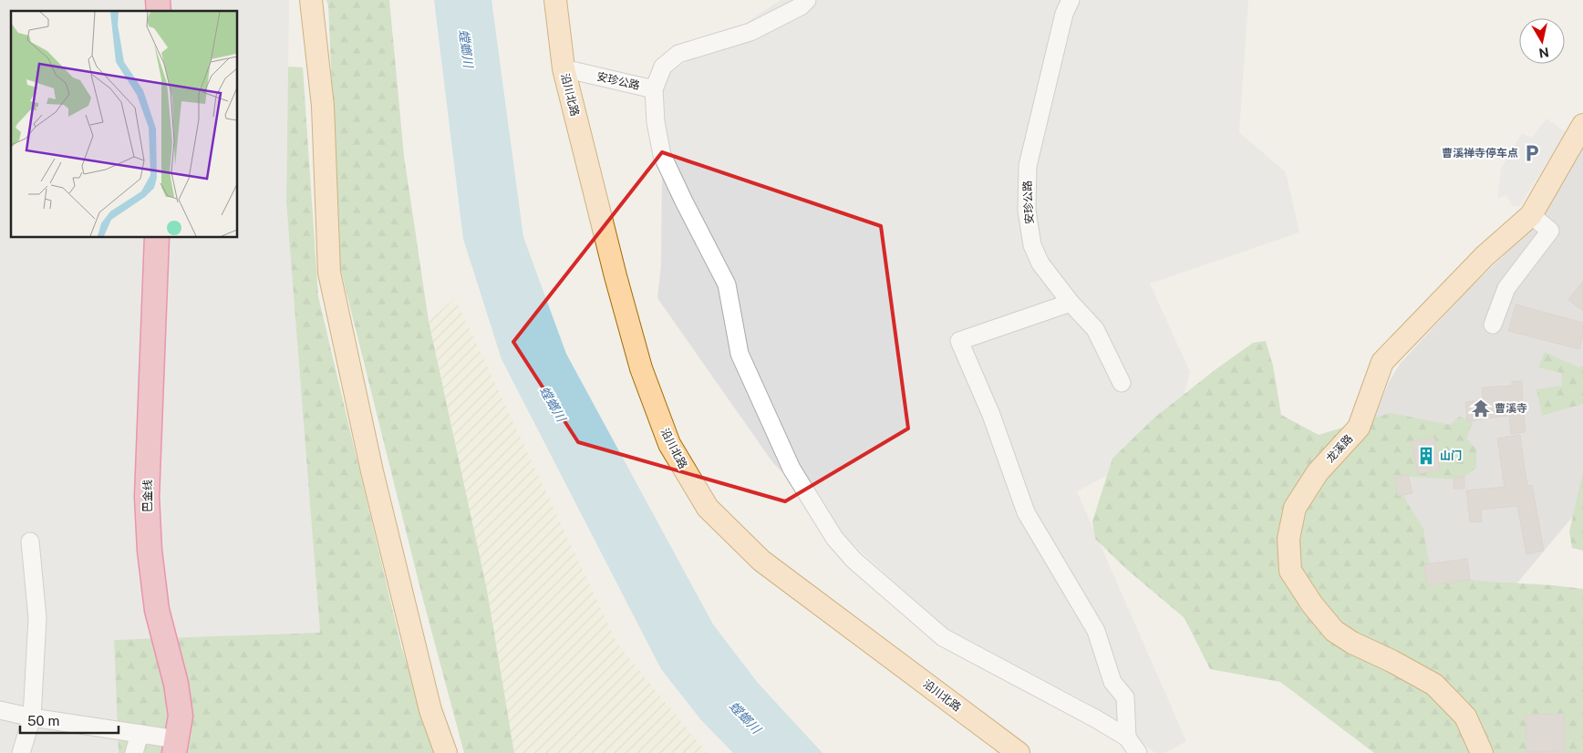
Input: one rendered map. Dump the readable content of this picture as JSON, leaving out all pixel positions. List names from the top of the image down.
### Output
{
  "streets": {
    "highway": ["巴金线"],
    "main road": ["沿川北路", "龙溪路"],
    "street": ["安珍公路"]
  },
  "crossings": [
    ["安珍公路", "沿川北路"]
  ],
  "water": ["螳螂川"],
  "places": {
    "parking": ["曹溪禅寺停车点"],
    "temple": ["曹溪寺"],
    "building": ["山门"]
  },
  "scale_bar": "50 m",
  "north": "bottom"
}
